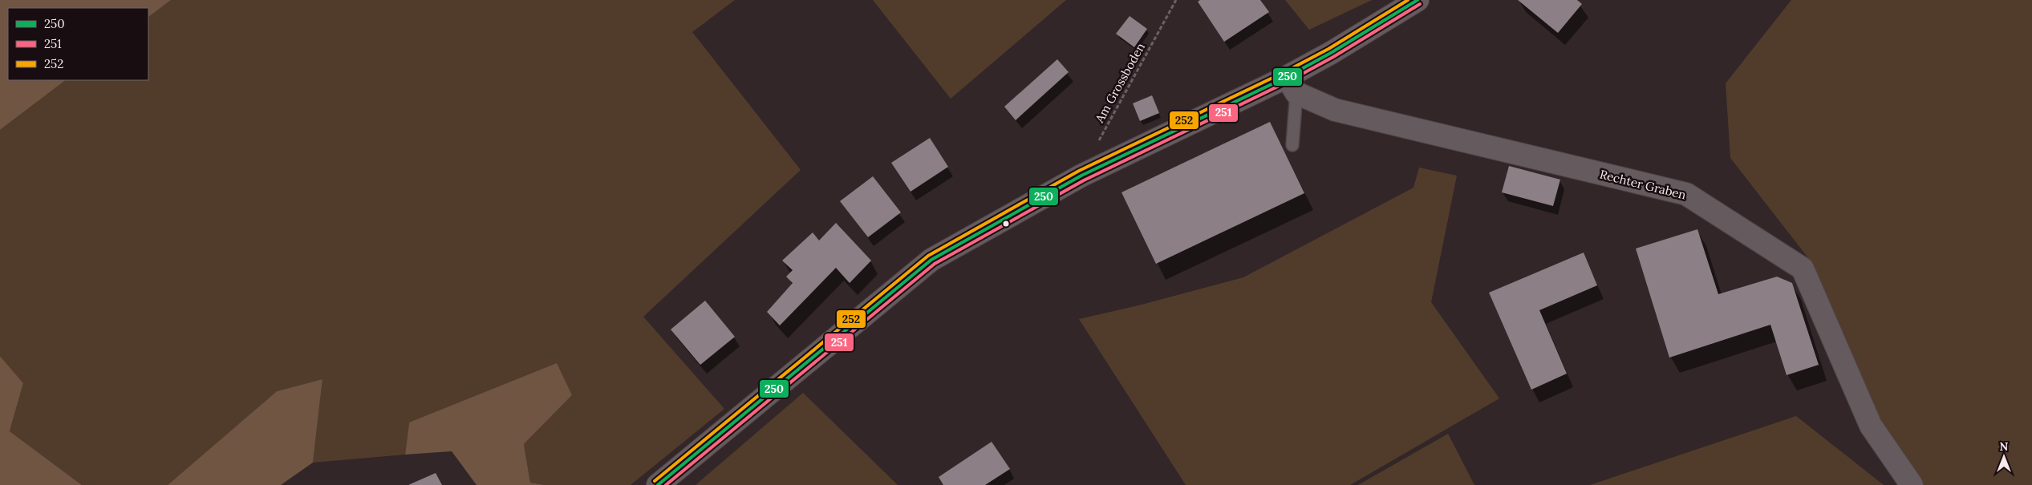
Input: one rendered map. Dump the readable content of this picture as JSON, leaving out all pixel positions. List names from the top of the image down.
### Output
{
  "streets": {
    "main road": ["Rechter Graben"],
    "path": ["Am Grossboden"]
  },
  "lines": ["transit line 250", "transit line 252", "transit line 251"],
  "legend": ["250", "251", "252"],
  "north": "top"
}
